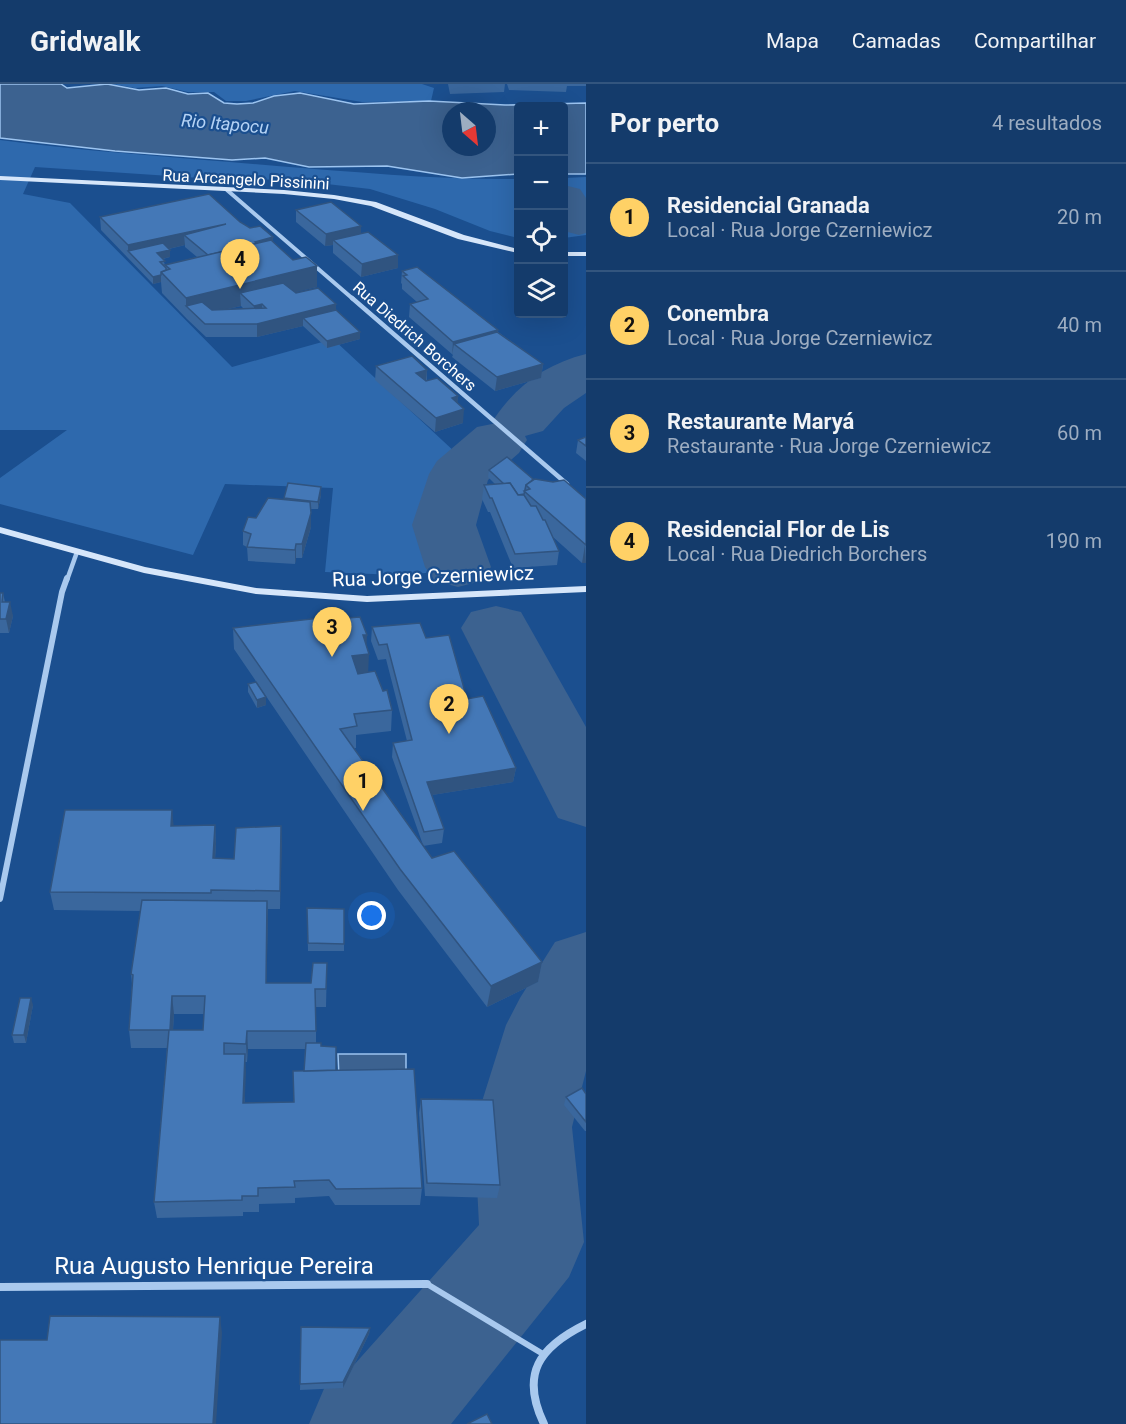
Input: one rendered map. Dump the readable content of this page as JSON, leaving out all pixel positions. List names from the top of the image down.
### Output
{
  "streets": {
    "main road": ["Rua Arcangelo Pissinini", "Rua Jorge Czerniewicz"],
    "street": ["Rua Diedrich Borchers", "Rua Augusto Henrique Pereira"]
  },
  "crossings": [
    ["Rua Arcangelo Pissinini", "Rua Diedrich Borchers"]
  ],
  "water": ["Rio Itapocu"],
  "north": "bottom right",
  "page": {
    "header": "Gridwalk",
    "nav": ["Mapa", "Camadas", "Compartilhar"],
    "heading": ["Por perto", "4 resultados"],
    "map_buttons": ["+", "−"],
    "list": [
      {
        "mark": "1",
        "name": "Residencial Granada",
        "note": "Local · Rua Jorge Czerniewicz",
        "value": "20 m"
      },
      {
        "mark": "2",
        "name": "Conembra",
        "note": "Local · Rua Jorge Czerniewicz",
        "value": "40 m"
      },
      {
        "mark": "3",
        "name": "Restaurante Maryá",
        "note": "Restaurante · Rua Jorge Czerniewicz",
        "value": "60 m"
      },
      {
        "mark": "4",
        "name": "Residencial Flor de Lis",
        "note": "Local · Rua Diedrich Borchers",
        "value": "190 m"
      }
    ],
    "pins": [
      "4",
      "3",
      "2",
      "1"
    ]
  }
}
